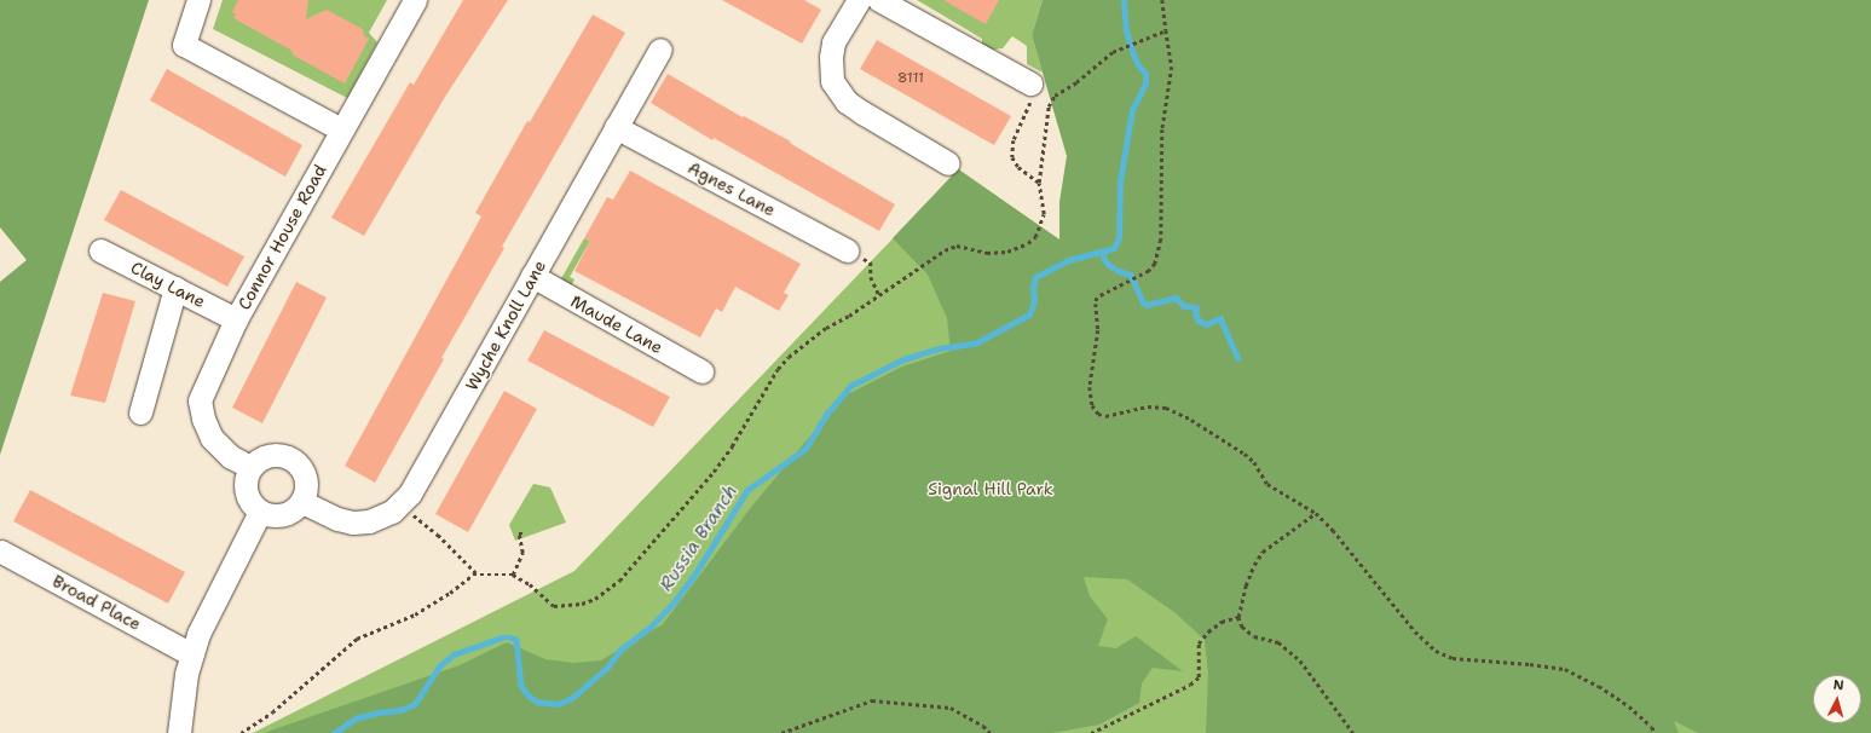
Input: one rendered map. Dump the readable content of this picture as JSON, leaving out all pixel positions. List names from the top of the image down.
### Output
{
  "streets": {
    "street": [
      "Agnes Lane",
      "Connor House Road",
      "Clay Lane",
      "Maude Lane",
      "Wyche Knoll Lane",
      "Broad Place"
    ]
  },
  "crossings": [
    ["Agnes Lane", "Wyche Knoll Lane"],
    ["Connor House Road", "Clay Lane"],
    ["Connor House Road", "Wyche Knoll Lane"],
    ["Maude Lane", "Wyche Knoll Lane"]
  ],
  "water": ["Russia Branch"],
  "parks": ["Signal Hill Park"],
  "house_numbers": ["8111"],
  "north": "top"
}
